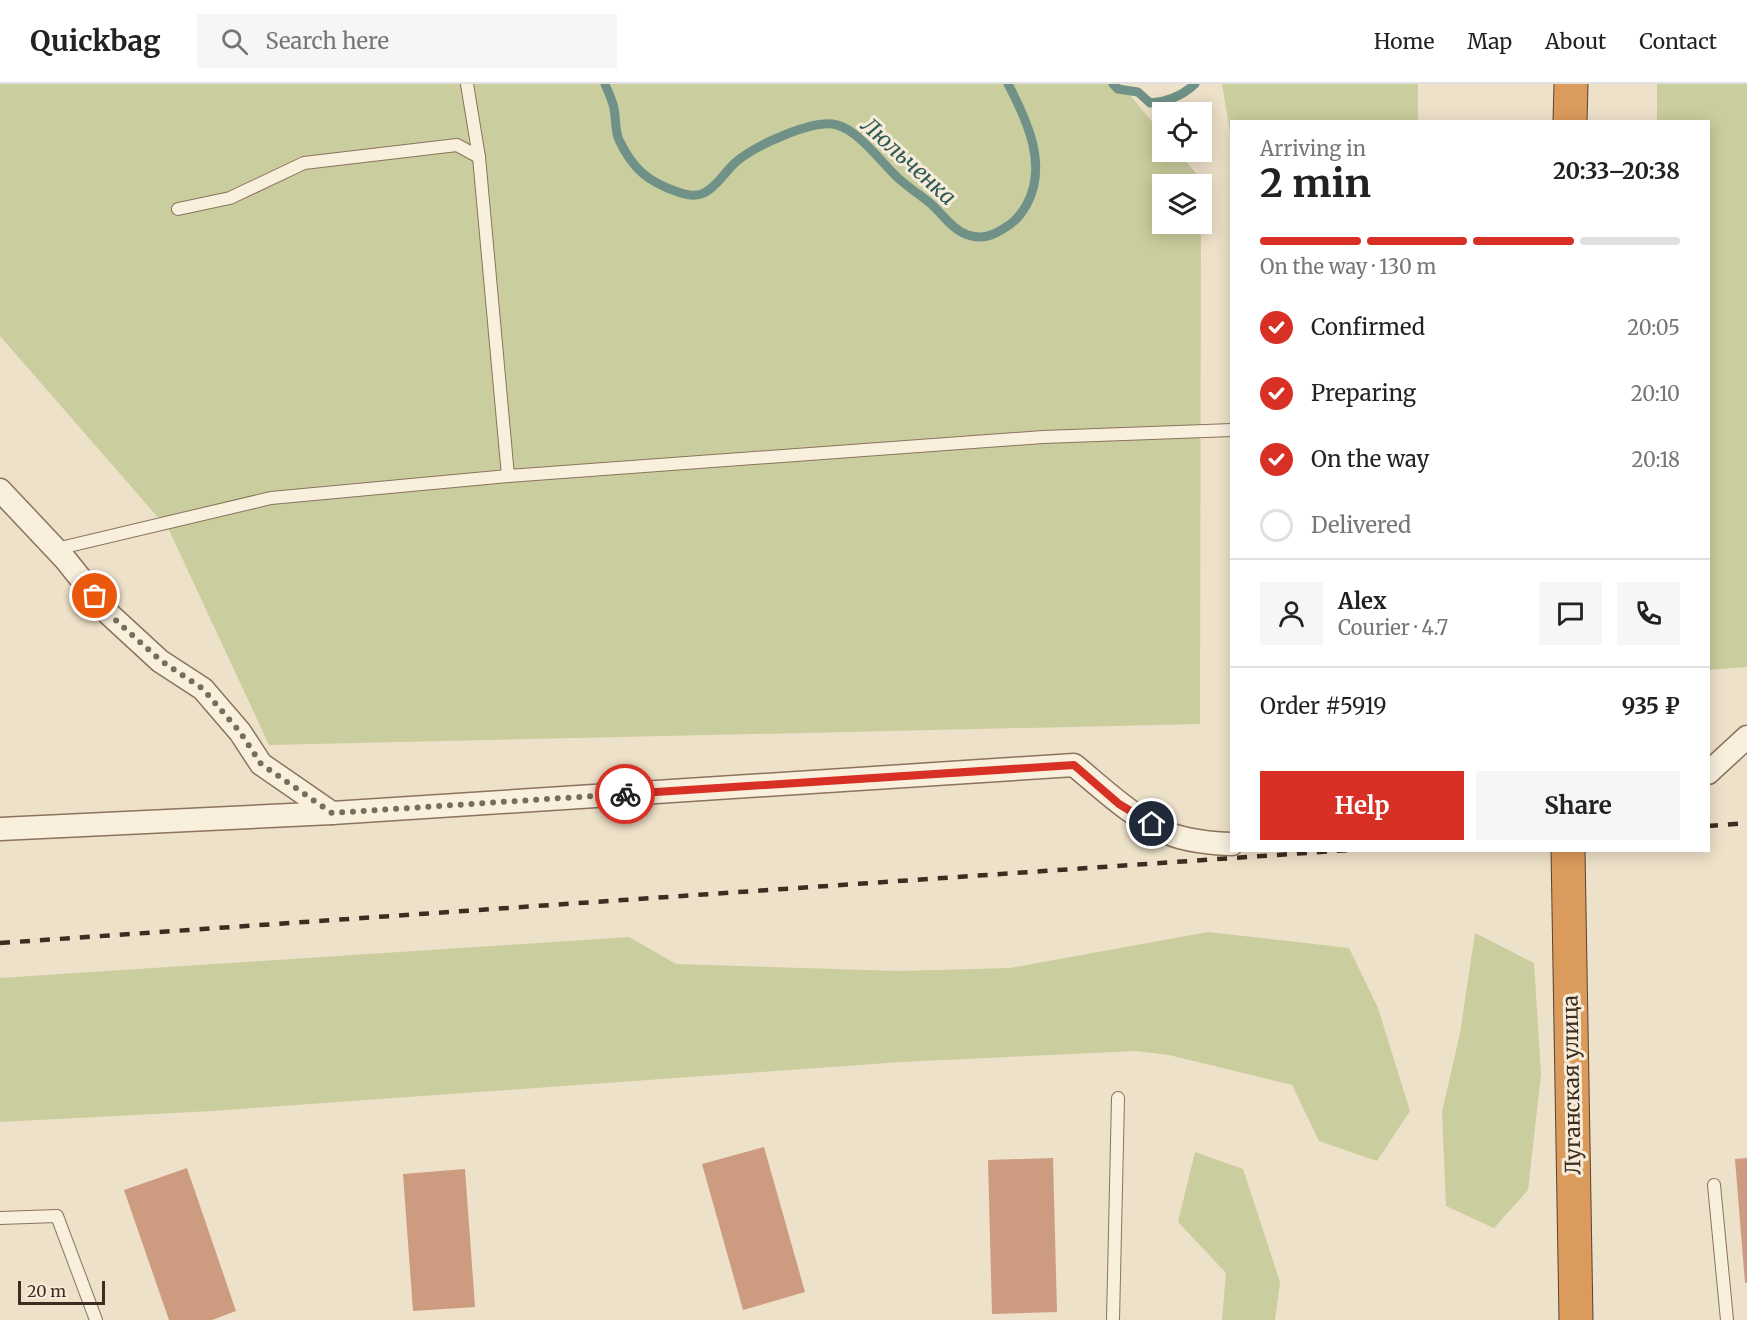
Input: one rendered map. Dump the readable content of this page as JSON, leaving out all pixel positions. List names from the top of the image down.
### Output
{
  "streets": {
    "highway": ["Луганская улица"]
  },
  "water": ["Люльченка"],
  "scale_bar": "20 m",
  "page": {
    "header": "Quickbag",
    "search": "Search here",
    "nav": [
      "Home",
      "Map",
      "About",
      "Contact"
    ],
    "heading": ["2 min", "Arriving in", "20:33–20:38"],
    "panel": [
      "Alex",
      "Courier · 4.7",
      "Order #5919",
      "935 ₽"
    ],
    "bar": "On the way · 130 m",
    "list": [
      ["Confirmed", "20:05"],
      ["Preparing", "20:10"],
      ["On the way", "20:18"],
      "Delivered"
    ],
    "buttons": ["Help", "Share"],
    "scale": "20 m"
  }
}
